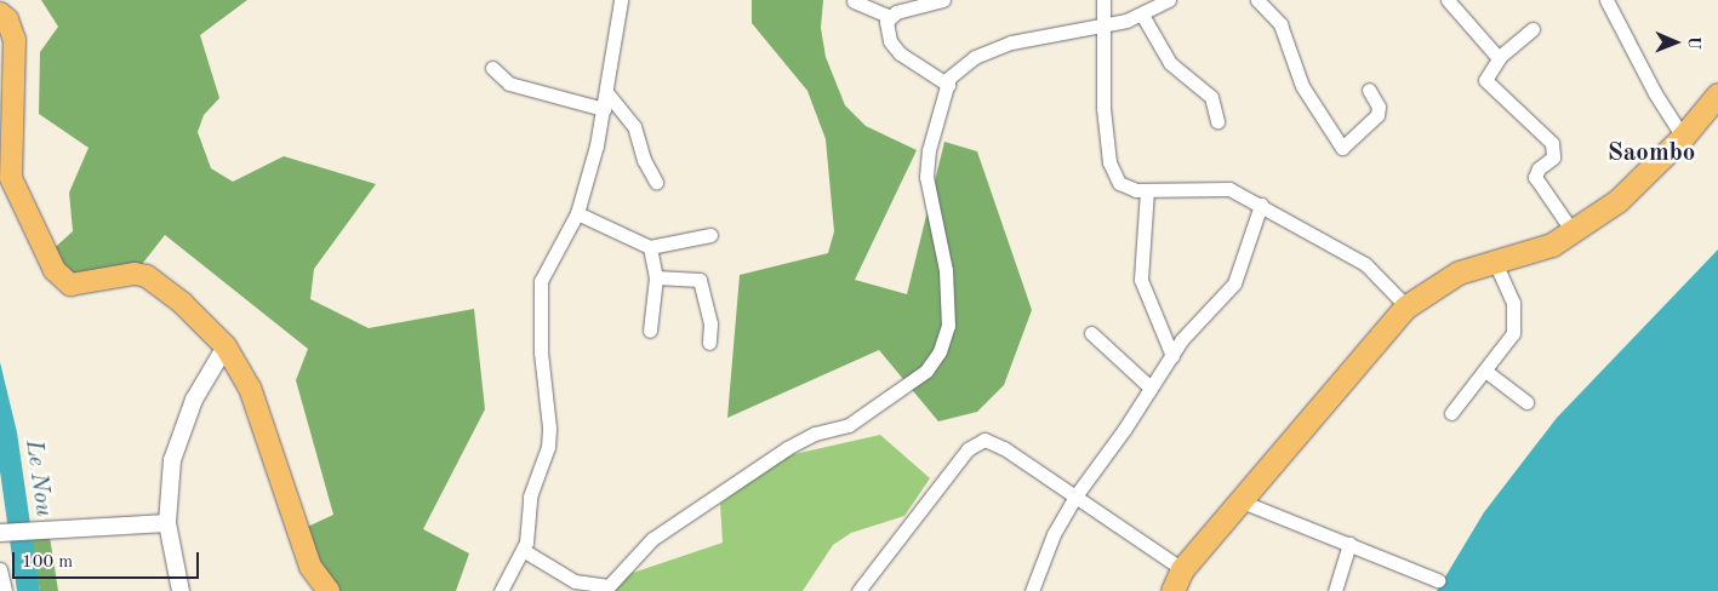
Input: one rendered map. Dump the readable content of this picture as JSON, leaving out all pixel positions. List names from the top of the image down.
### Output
{
  "districts": ["Saombo"],
  "water": ["Le Nou"],
  "scale_bar": "100 m",
  "north": "right"
}
